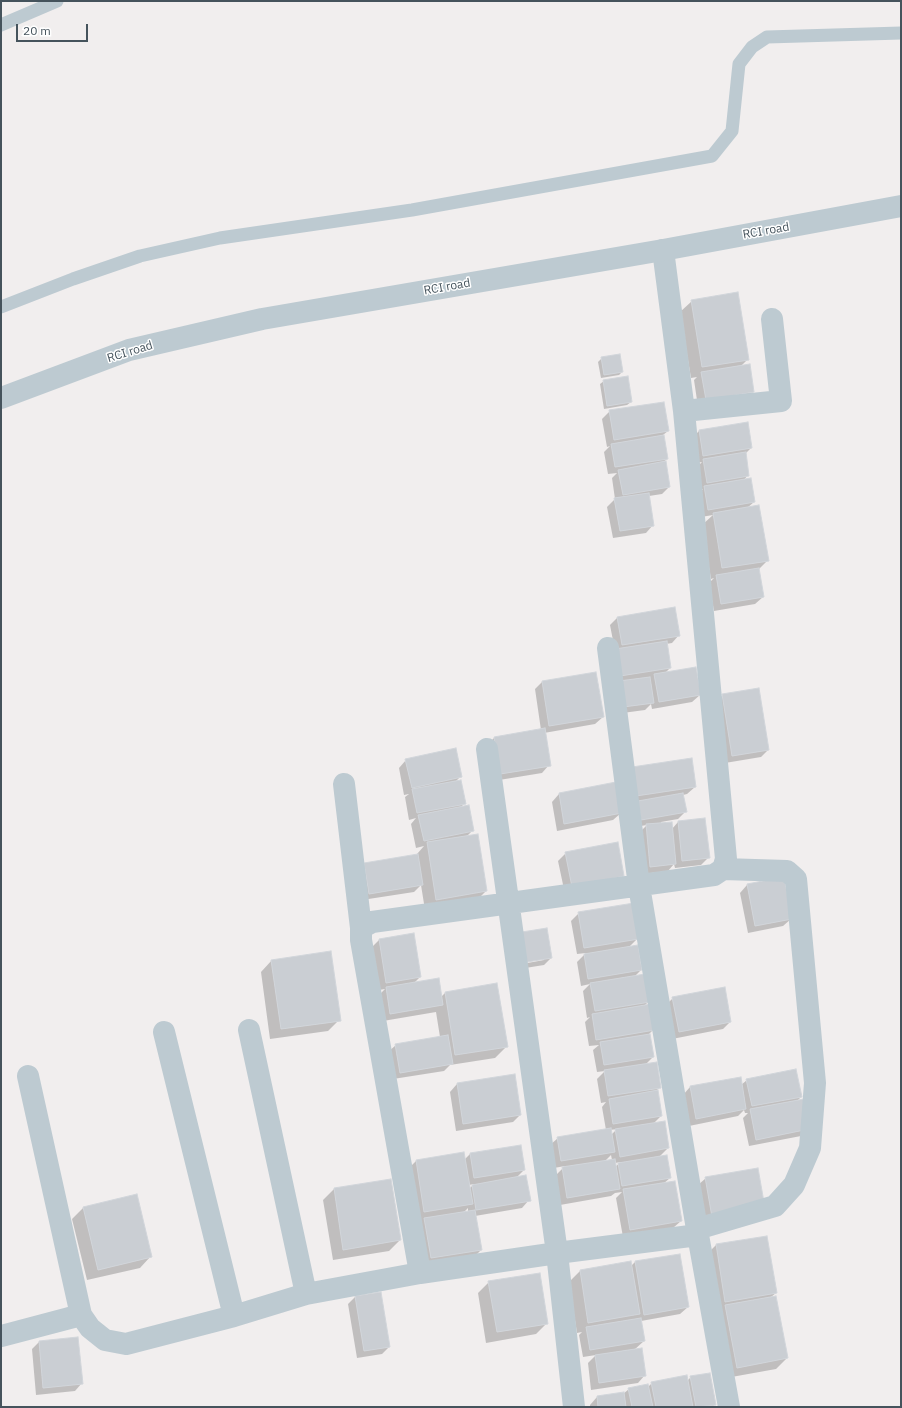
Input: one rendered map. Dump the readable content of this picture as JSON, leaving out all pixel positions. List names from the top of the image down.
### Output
{
  "streets": {
    "street": ["RCI road"]
  },
  "scale_bar": "20 m"
}
